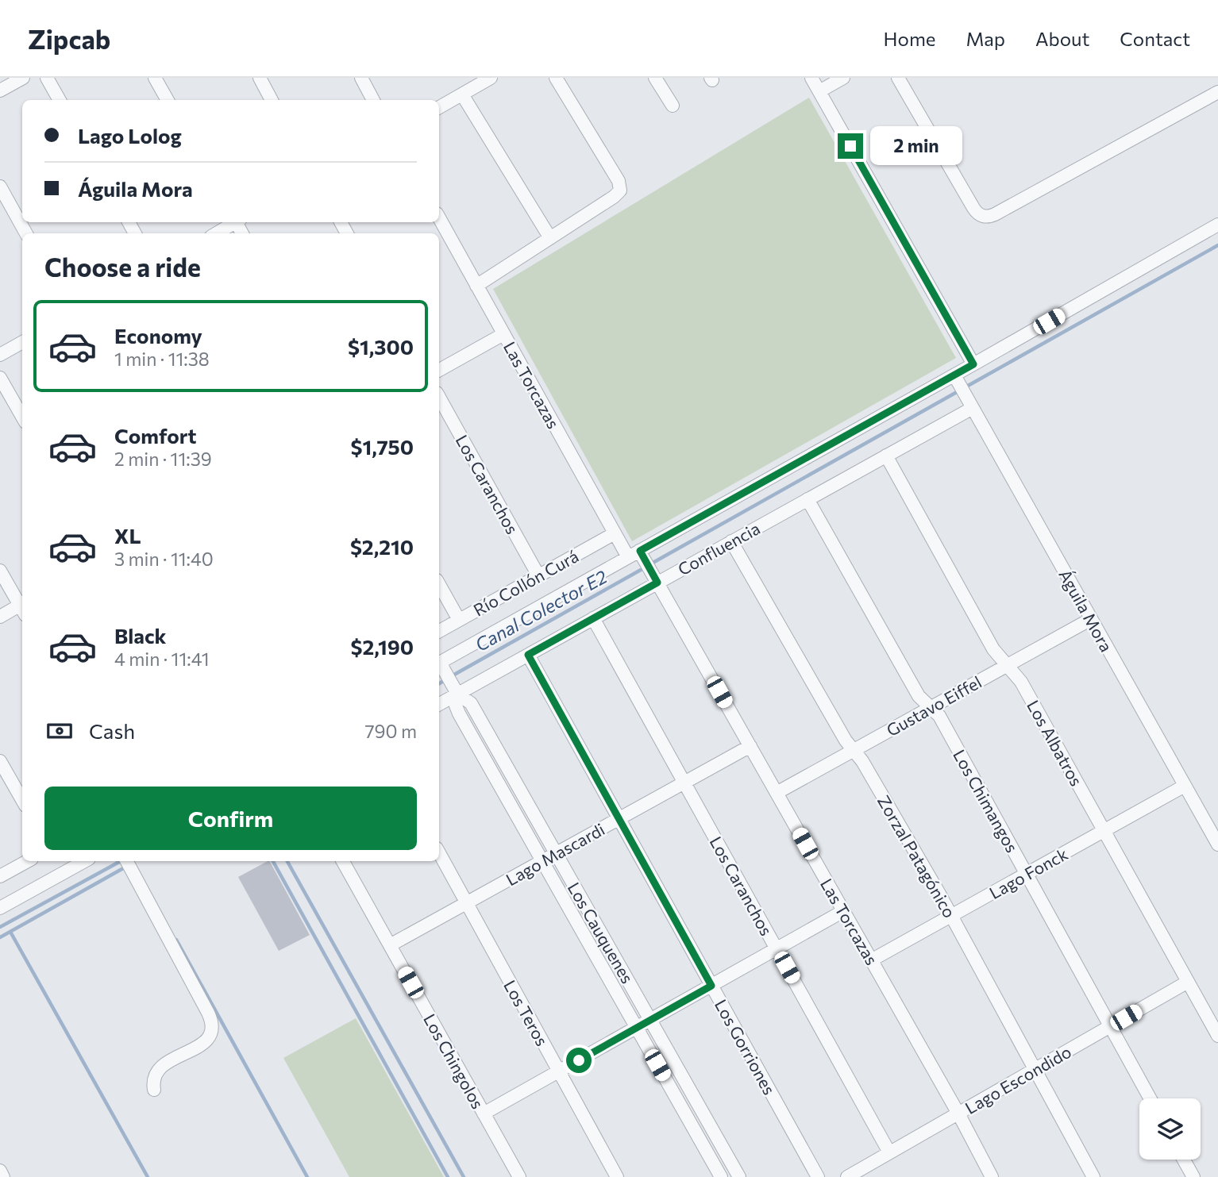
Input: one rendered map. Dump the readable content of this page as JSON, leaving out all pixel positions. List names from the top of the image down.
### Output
{
  "streets": {
    "street": [
      "Las Torcazas",
      "Los Caranchos",
      "Confluencia",
      "Río Collón Curá",
      "Águila Mora",
      "Gustavo Eiffel",
      "Los Albatros",
      "Los Chimangos",
      "Lago Mascardi",
      "Zorzal Patagónico",
      "Lago Fonck",
      "Los Cauquenes",
      "Los Teros",
      "Los Gorriones",
      "Los Chingolos",
      "Lago Escondido"
    ]
  },
  "crossings": [
    ["Las Torcazas", "Confluencia"],
    ["Las Torcazas", "Río Collón Curá"],
    ["Las Torcazas", "Gustavo Eiffel"],
    ["Las Torcazas", "Lago Mascardi"],
    ["Las Torcazas", "Lago Fonck"],
    ["Las Torcazas", "Lago Escondido"],
    ["Los Caranchos", "Confluencia"],
    ["Los Caranchos", "Río Collón Curá"],
    ["Los Caranchos", "Lago Mascardi"],
    ["Los Caranchos", "Lago Escondido"],
    ["Confluencia", "Águila Mora"],
    ["Confluencia", "Los Albatros"],
    ["Confluencia", "Los Chimangos"],
    ["Confluencia", "Zorzal Patagónico"],
    ["Confluencia", "Los Cauquenes"],
    ["Confluencia", "Los Gorriones"],
    ["Águila Mora", "Gustavo Eiffel"],
    ["Águila Mora", "Lago Fonck"],
    ["Gustavo Eiffel", "Los Albatros"],
    ["Gustavo Eiffel", "Los Chimangos"],
    ["Gustavo Eiffel", "Zorzal Patagónico"],
    ["Los Albatros", "Lago Fonck"],
    ["Los Albatros", "Lago Escondido"],
    ["Los Chimangos", "Lago Fonck"],
    ["Los Chimangos", "Lago Escondido"],
    ["Lago Mascardi", "Los Cauquenes"],
    ["Lago Mascardi", "Los Teros"],
    ["Lago Mascardi", "Los Gorriones"],
    ["Lago Mascardi", "Los Chingolos"],
    ["Zorzal Patagónico", "Lago Fonck"],
    ["Zorzal Patagónico", "Lago Escondido"]
  ],
  "water": ["Canal Colector E2"],
  "page": {
    "header": "Zipcab",
    "nav": [
      "Home",
      "Map",
      "About",
      "Contact"
    ],
    "banner": ["Lago Lolog", "Águila Mora"],
    "bubble": "2 min",
    "heading": "Choose a ride",
    "list": [
      {
        "name": "Economy",
        "note": "1 min · 11:38",
        "value": "$1,300"
      },
      {
        "name": "Comfort",
        "note": "2 min · 11:39",
        "value": "$1,750"
      },
      {
        "name": "XL",
        "note": "3 min · 11:40",
        "value": "$2,210"
      },
      {
        "name": "Black",
        "note": "4 min · 11:41",
        "value": "$2,190"
      }
    ],
    "pay": ["Cash", "790 m"],
    "buttons": "Confirm"
  }
}
